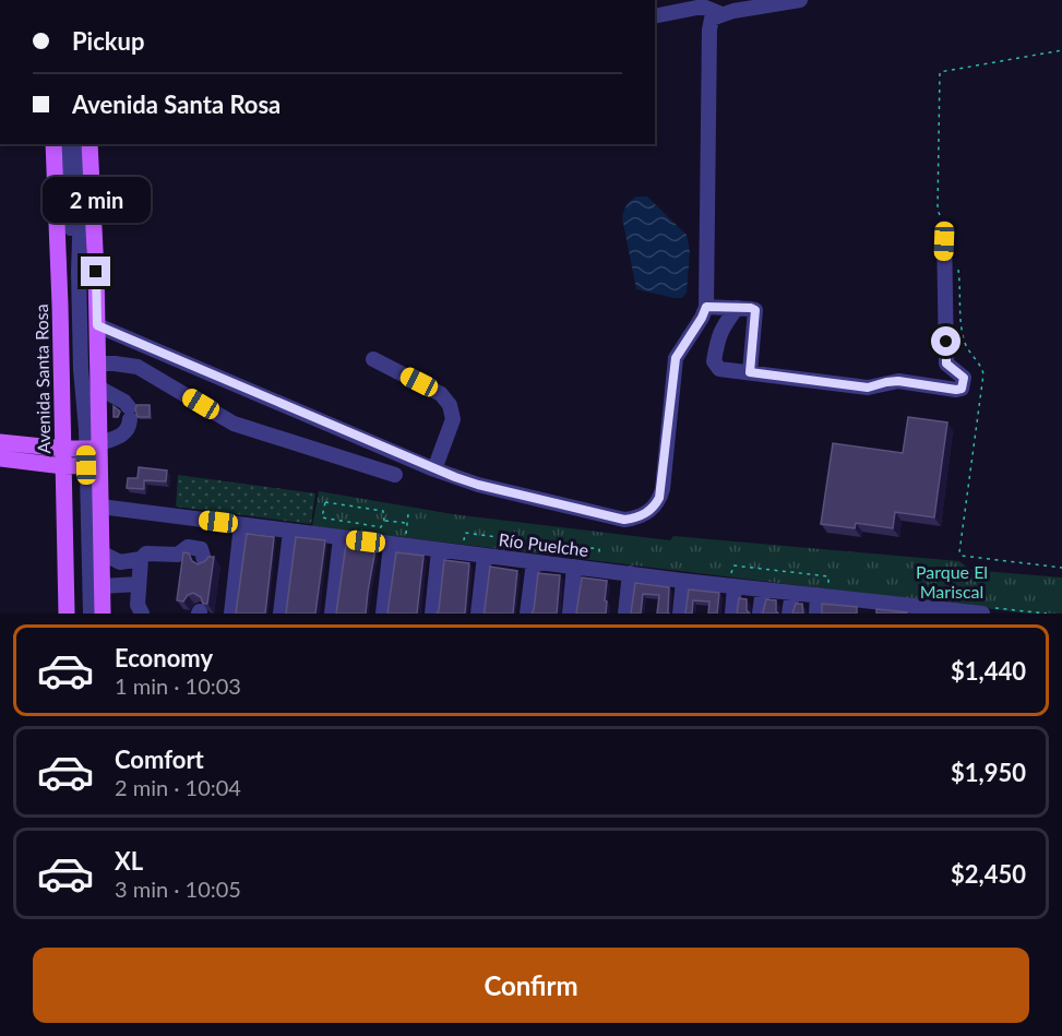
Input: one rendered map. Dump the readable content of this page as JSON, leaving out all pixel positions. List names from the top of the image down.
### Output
{
  "streets": {
    "main road": ["Avenida Santa Rosa"],
    "street": ["Río Puelche"]
  },
  "crossings": [
    ["Avenida Santa Rosa", "Río Puelche"]
  ],
  "parks": ["Parque El Mariscal"],
  "page": {
    "banner": ["Pickup", "Avenida Santa Rosa"],
    "bubble": "2 min",
    "list": [
      {
        "name": "Economy",
        "note": "1 min · 10:03",
        "value": "$1,440"
      },
      {
        "name": "Comfort",
        "note": "2 min · 10:04",
        "value": "$1,950"
      },
      {
        "name": "XL",
        "note": "3 min · 10:05",
        "value": "$2,450"
      }
    ],
    "buttons": "Confirm"
  }
}
